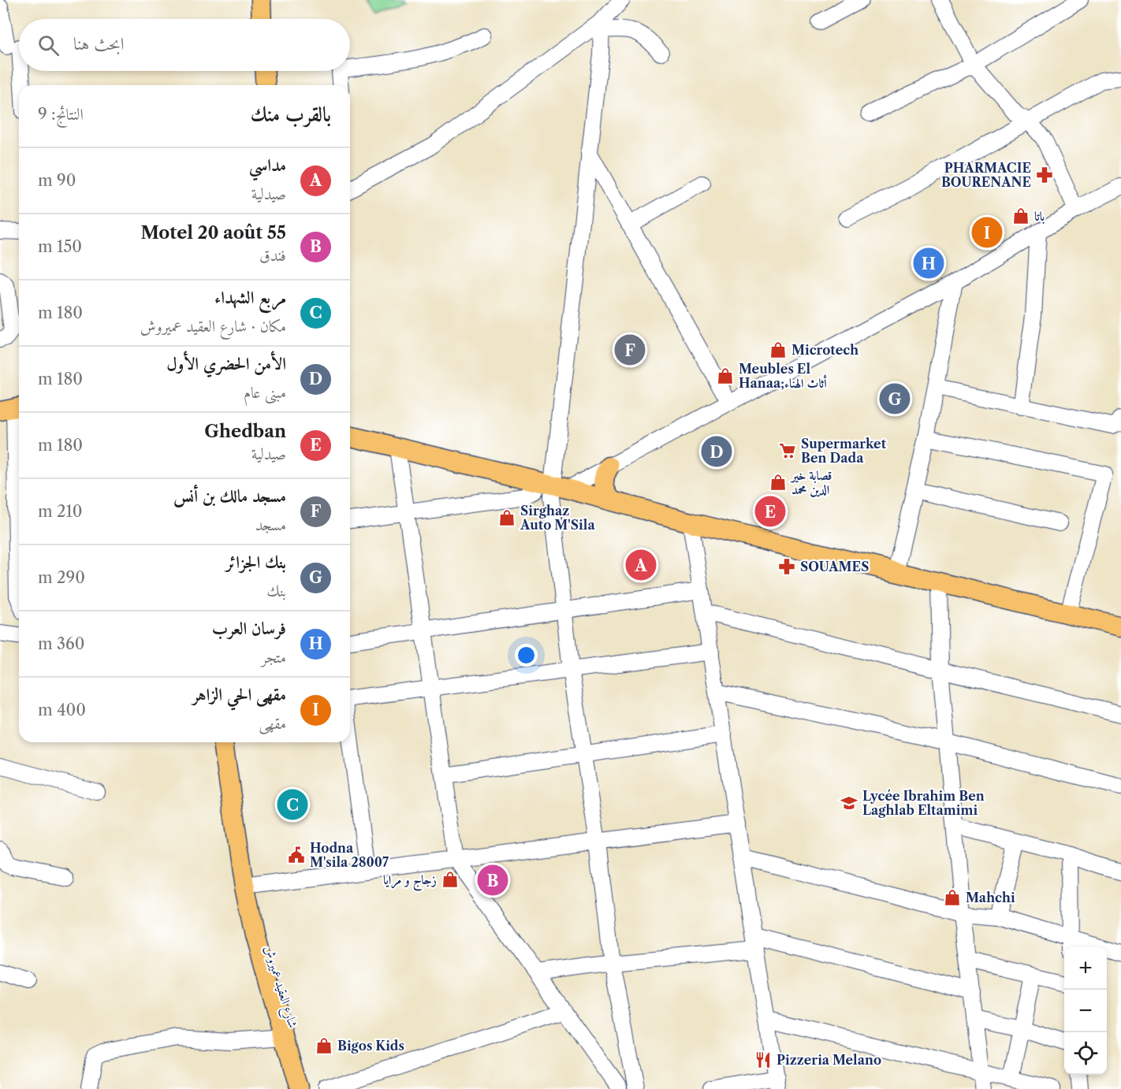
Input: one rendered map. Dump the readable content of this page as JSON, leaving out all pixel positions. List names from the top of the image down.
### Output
{
  "streets": {
    "main road": ["شارع العقيد عميروش"]
  },
  "places": {
    "pharmacy": ["PHARMACIE BOURENANE", "SOUAMES"],
    "shop": [
      "باتا",
      "Microtech",
      "Meubles El Hanaa;أثاث الهناء",
      "قصابة خير الدين محمد",
      "Sirghaz Auto M'Sila",
      "زجاج و مرايا",
      "Mahchi",
      "Bigos Kids"
    ],
    "supermarket": ["Supermarket Ben Dada"],
    "school or university": ["Lycée Ibrahim Ben Laghlab Eltamimi"],
    "public building": ["Hodna M'sila 28007"],
    "restaurant": ["Pizzeria Melano"]
  },
  "page": {
    "search": "ابحث هنا",
    "heading": ["بالقرب منك", "النتائج: 9"],
    "list": [
      {
        "mark": "A",
        "name": "مداسي",
        "note": "صيدلية",
        "value": "90 m"
      },
      {
        "mark": "B",
        "name": "Motel 20 août 55",
        "note": "فندق",
        "value": "150 m"
      },
      {
        "mark": "C",
        "name": "مربع الشهداء",
        "note": "مكان · شارع العقيد عميروش",
        "value": "180 m"
      },
      {
        "mark": "D",
        "name": "الأمن الحضري الأول",
        "note": "مبنى عام",
        "value": "180 m"
      },
      {
        "mark": "E",
        "name": "Ghedban",
        "note": "صيدلية",
        "value": "180 m"
      },
      {
        "mark": "F",
        "name": "مسجد مالك بن أنس",
        "note": "مسجد",
        "value": "210 m"
      },
      {
        "mark": "G",
        "name": "بنك الجزائر",
        "note": "بنك",
        "value": "290 m"
      },
      {
        "mark": "H",
        "name": "فرسان العرب",
        "note": "متجر",
        "value": "360 m"
      },
      {
        "mark": "I",
        "name": "مقهى الحي الزاهر",
        "note": "مقهى",
        "value": "400 m"
      }
    ],
    "pins": [
      "I",
      "H",
      "F",
      "G",
      "D",
      "E",
      "A",
      "C",
      "B"
    ],
    "map_buttons": ["+", "−"]
  }
}
